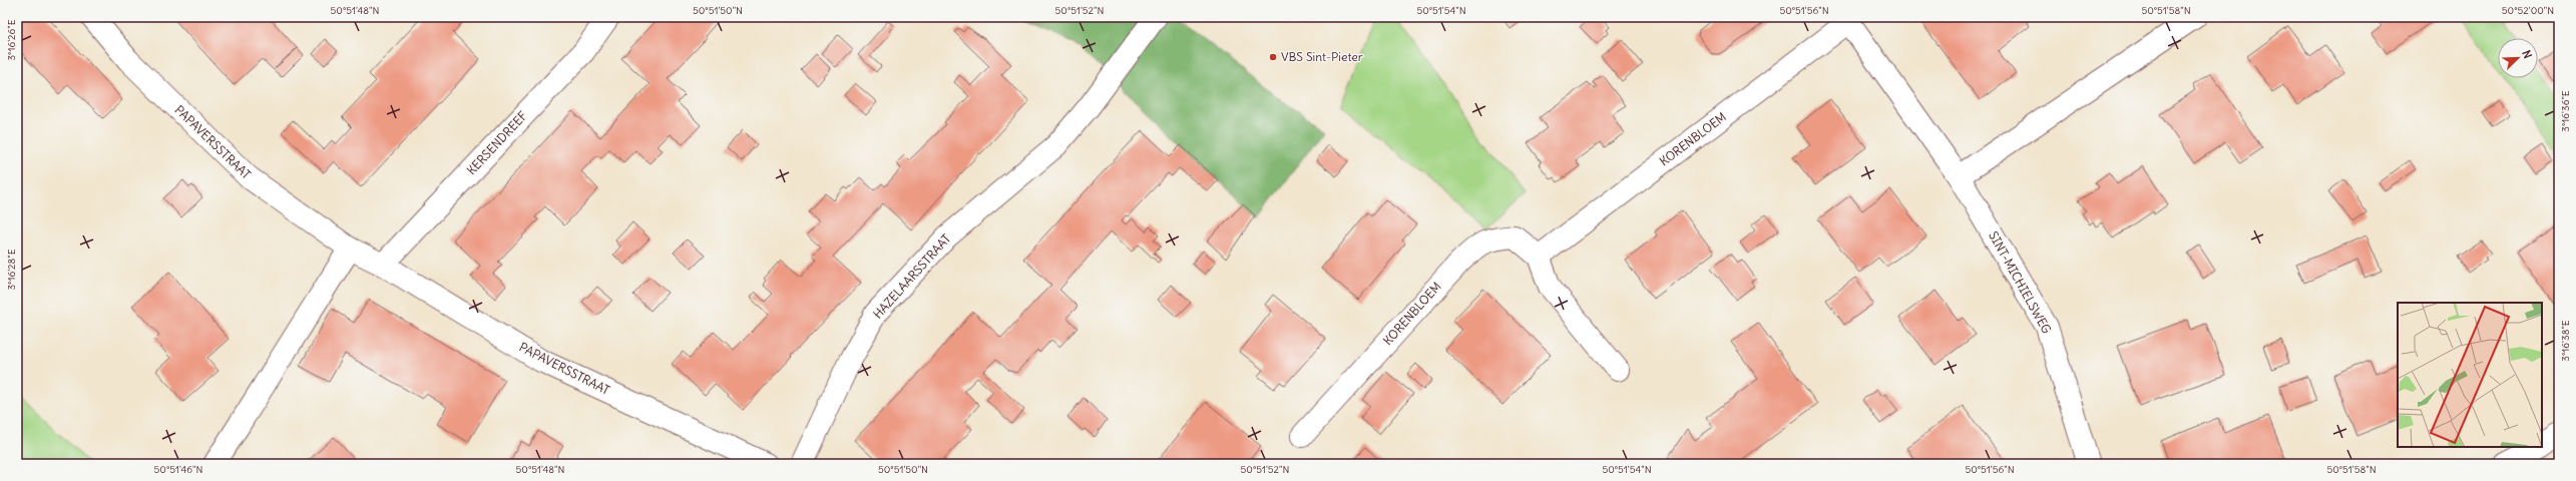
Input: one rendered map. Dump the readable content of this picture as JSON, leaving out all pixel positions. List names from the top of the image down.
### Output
{
  "streets": {
    "street": [
      "KORENBLOEM",
      "PAPAVERSSTRAAT",
      "KERSENDREEF",
      "HAZELAARSSTRAAT",
      "SINT-MICHIELSWEG"
    ]
  },
  "crossings": [
    ["KORENBLOEM", "SINT-MICHIELSWEG"],
    ["PAPAVERSSTRAAT", "KERSENDREEF"]
  ],
  "places": ["VBS Sint-Pieter"],
  "north": "top right",
  "coordinates": [
    "50°51'48\"N",
    "50°51'50\"N",
    "50°51'52\"N",
    "50°51'54\"N",
    "50°51'56\"N",
    "50°51'58\"N",
    "50°52'00\"N",
    "3°16'26\"E",
    "3°16'36\"E",
    "3°16'28\"E",
    "3°16'38\"E",
    "50°51'46\"N"
  ]
}
